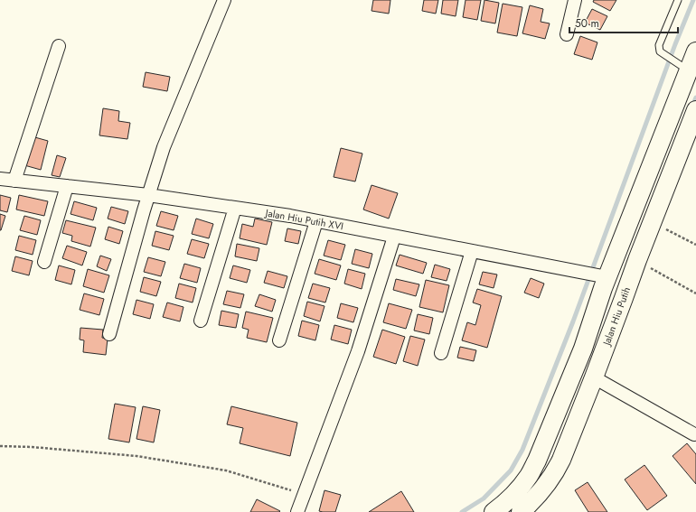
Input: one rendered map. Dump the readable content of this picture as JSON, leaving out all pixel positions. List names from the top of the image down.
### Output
{
  "streets": {
    "street": ["Jalan Hiu Putih XVI", "Jalan Hiu Putih"]
  },
  "crossings": [
    ["Jalan Hiu Putih XVI", "Jalan Hiu Putih"]
  ],
  "scale_bar": "50 m"
}
